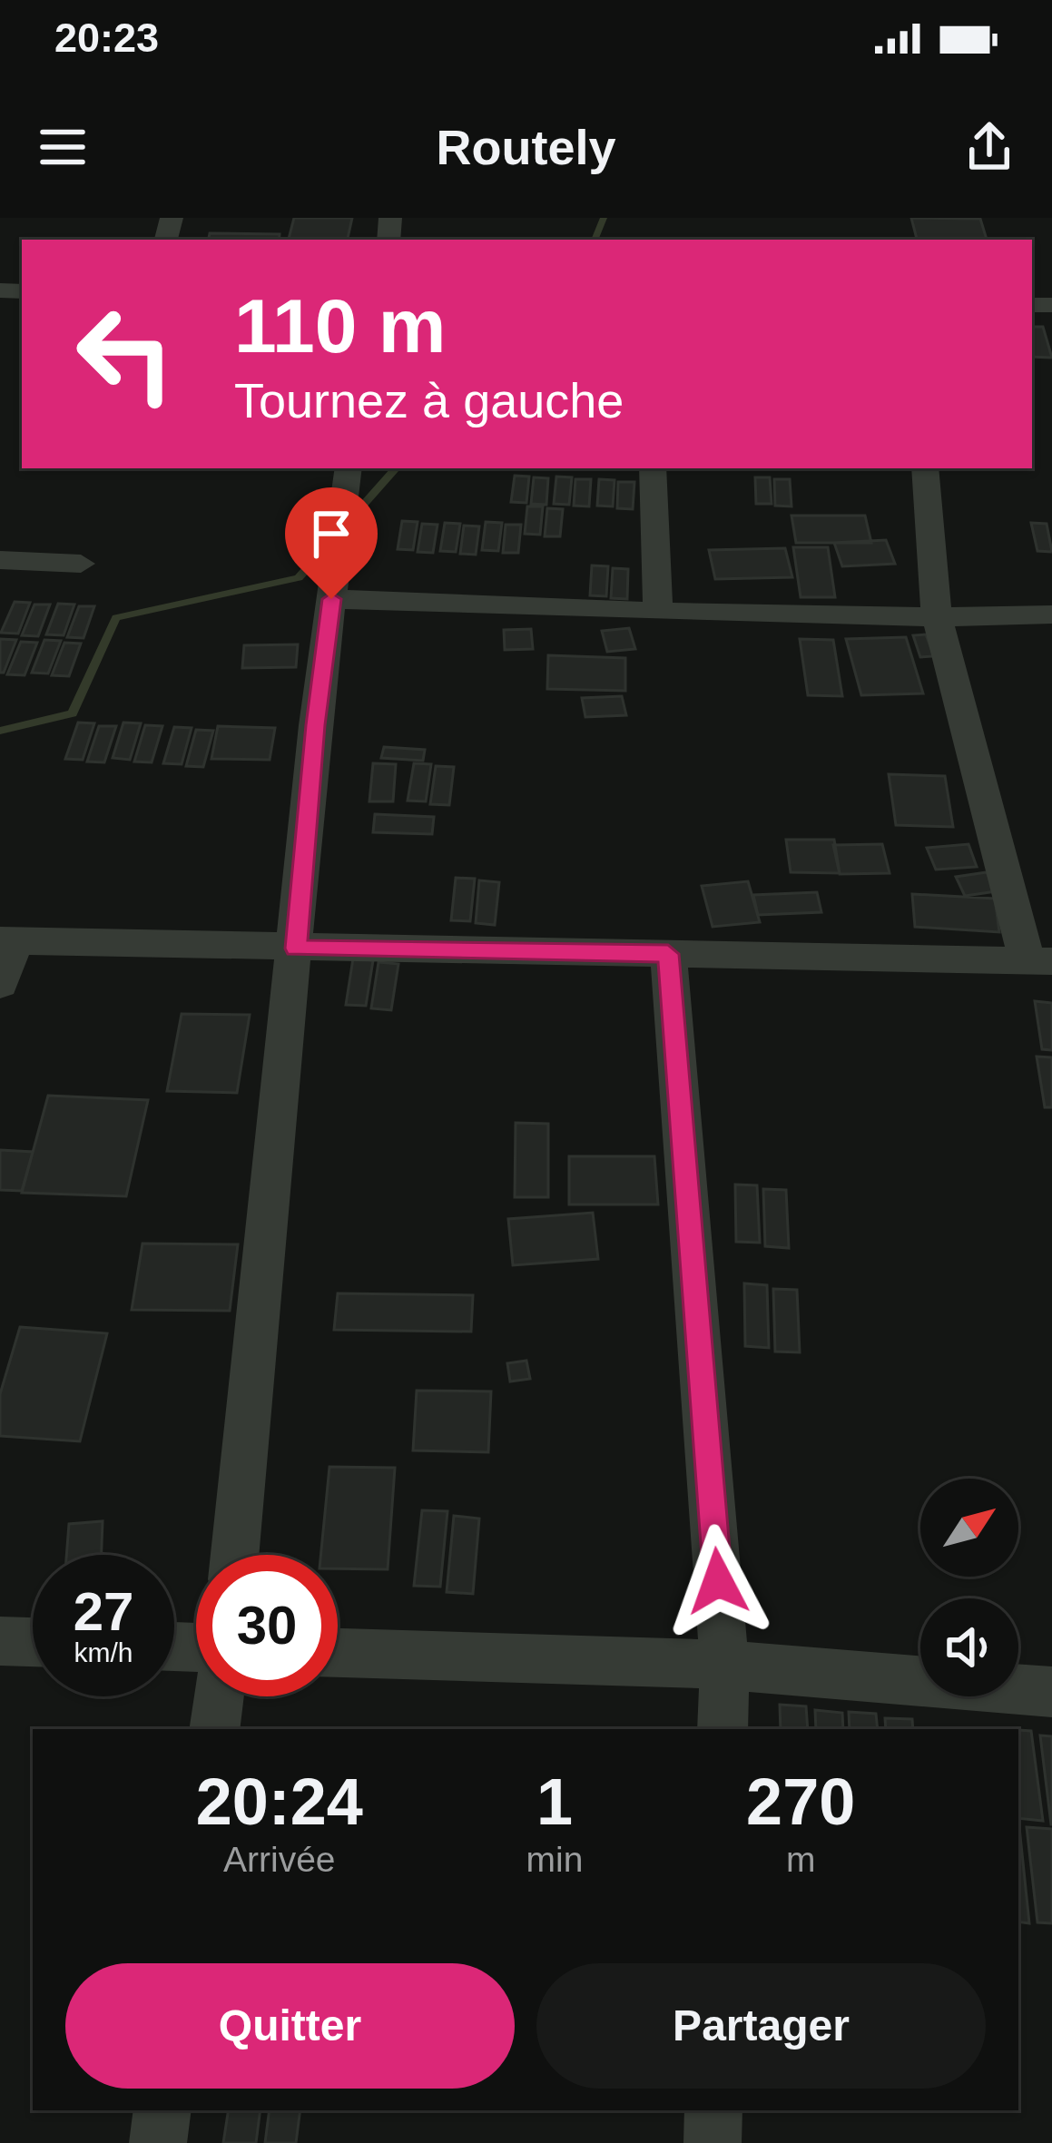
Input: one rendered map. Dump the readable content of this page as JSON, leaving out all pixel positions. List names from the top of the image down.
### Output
{
  "north": "top right",
  "page": {
    "status": "20:23",
    "header": "Routely",
    "turn": ["110 m", "Tournez à gauche"],
    "speed": "27 km/h",
    "limit": "30",
    "eta": [
      "20:24",
      "Arrivée",
      "1",
      "min",
      "270",
      "m"
    ],
    "buttons": ["Quitter", "Partager"]
  }
}
